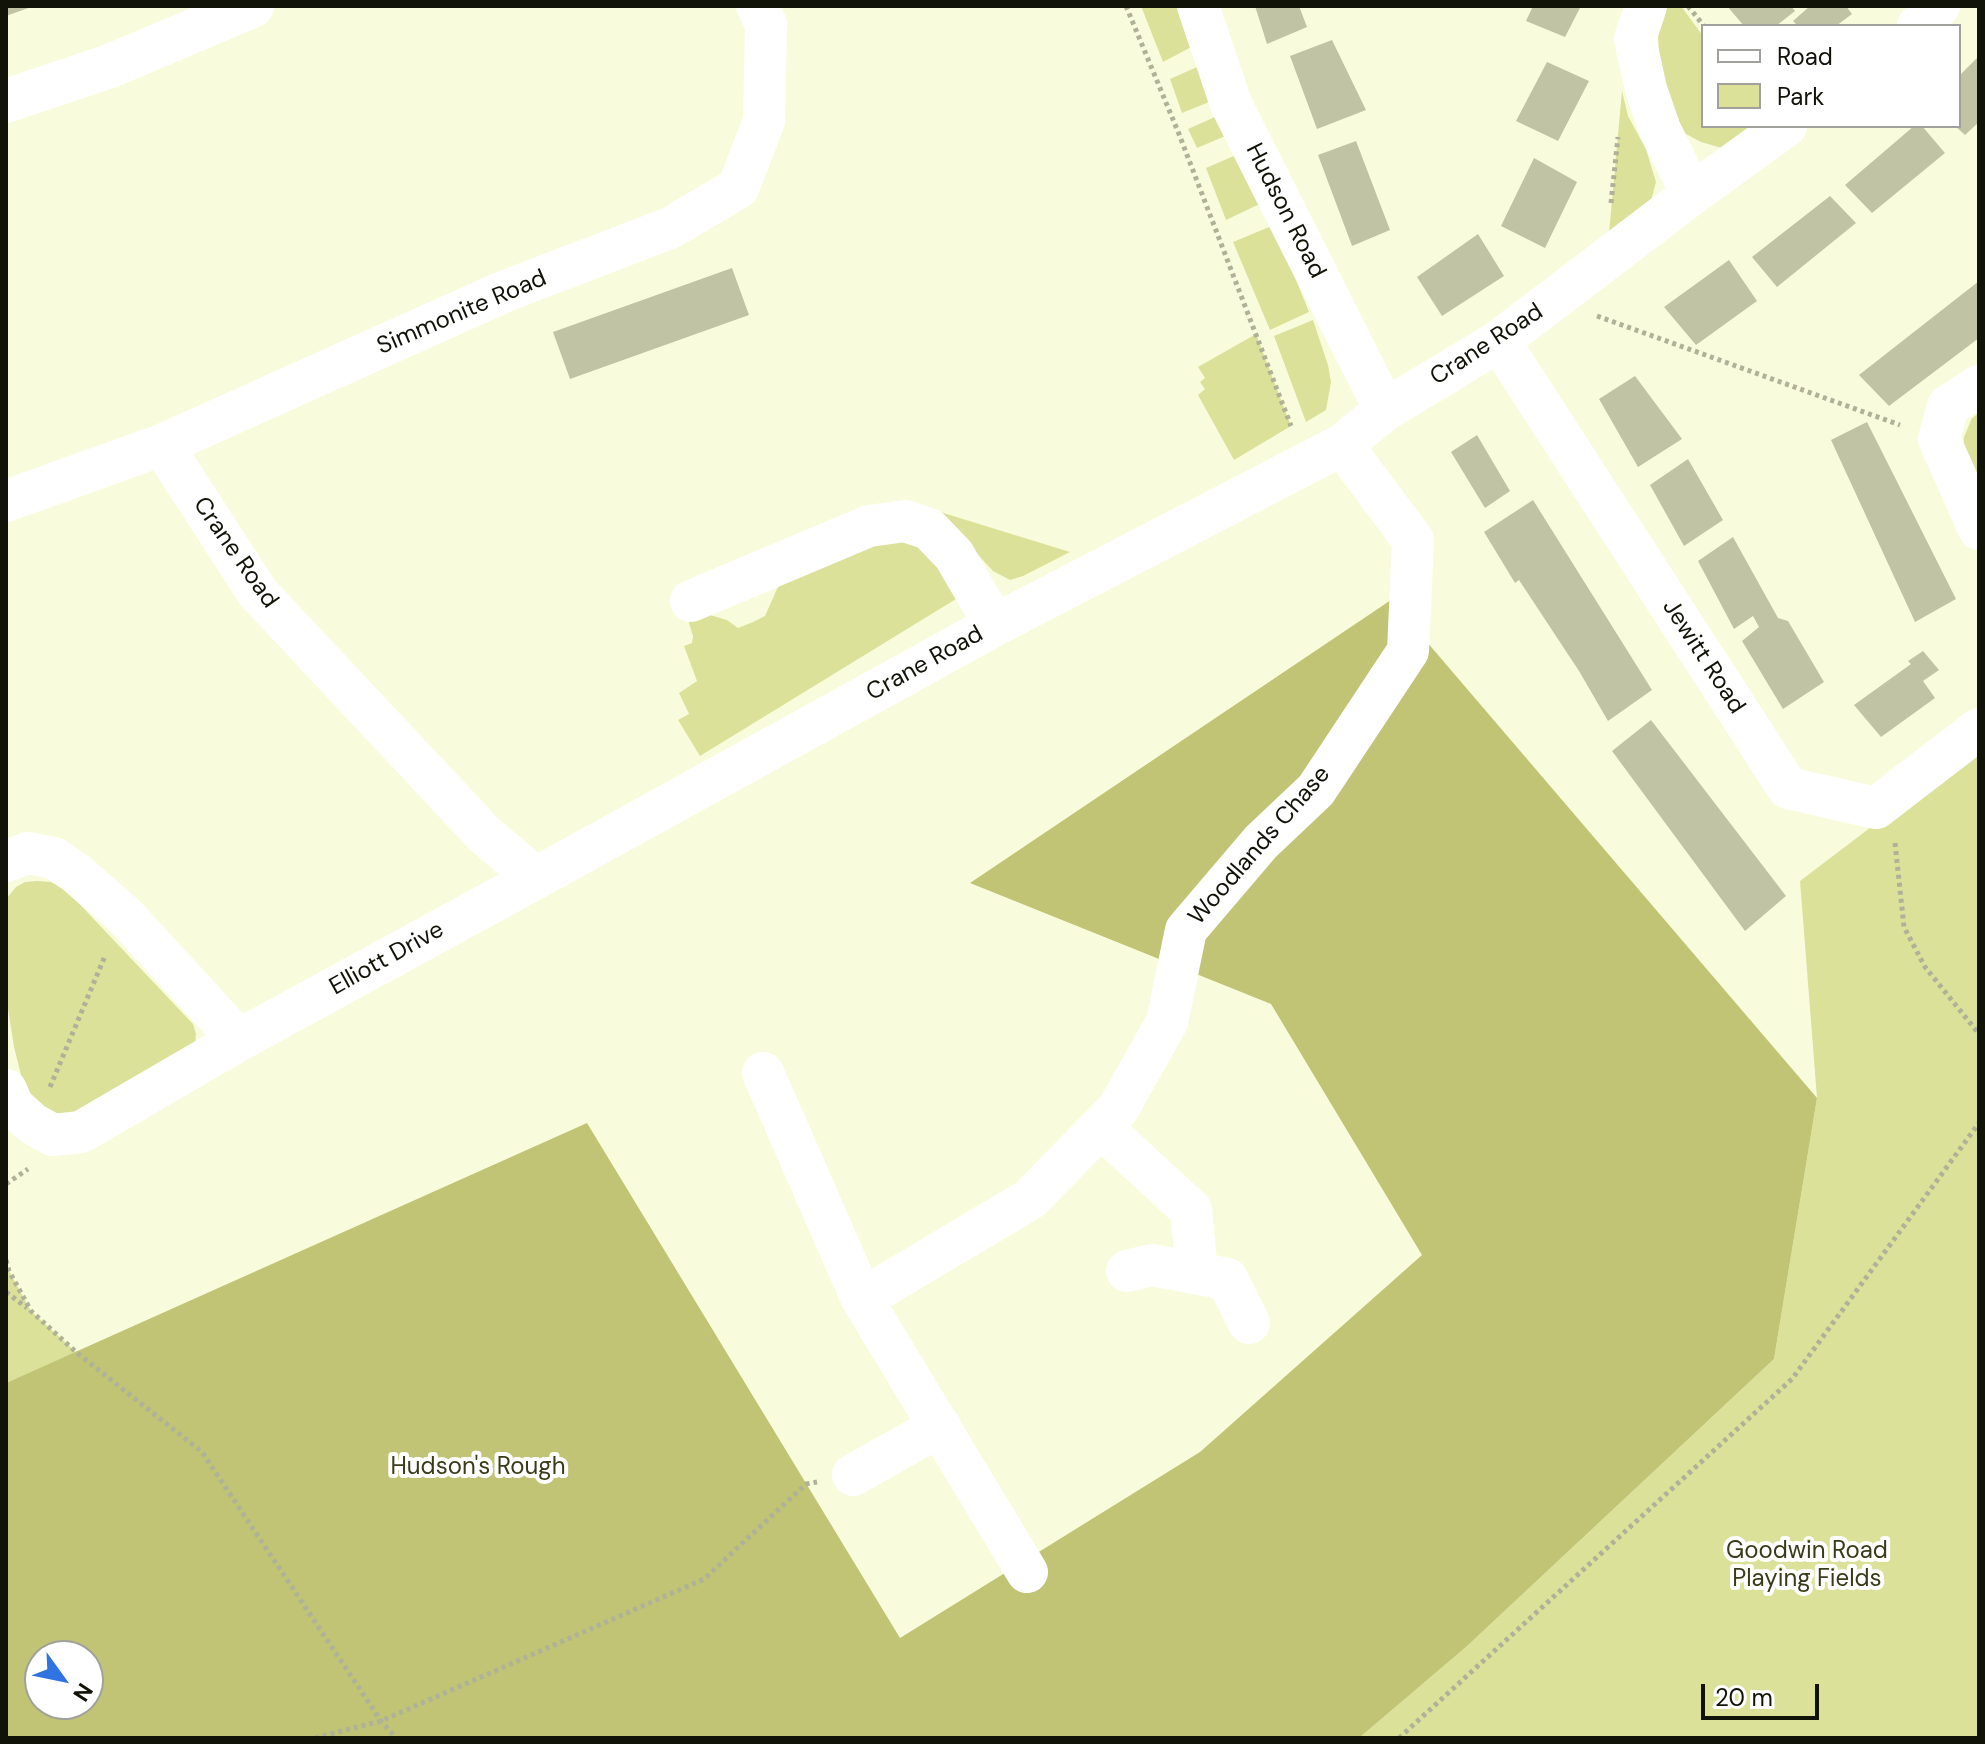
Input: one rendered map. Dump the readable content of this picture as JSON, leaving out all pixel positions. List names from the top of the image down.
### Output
{
  "streets": {
    "street": [
      "Hudson Road",
      "Simmonite Road",
      "Crane Road",
      "Jewitt Road",
      "Woodlands Chase",
      "Elliott Drive"
    ]
  },
  "crossings": [
    ["Hudson Road", "Crane Road"],
    ["Simmonite Road", "Crane Road"],
    ["Crane Road", "Jewitt Road"],
    ["Crane Road", "Woodlands Chase"],
    ["Crane Road", "Elliott Drive"]
  ],
  "parks": ["Hudson's Rough", "Goodwin Road Playing Fields"],
  "legend": ["Road", "Park"],
  "scale_bar": "20 m",
  "north": "bottom right"
}
